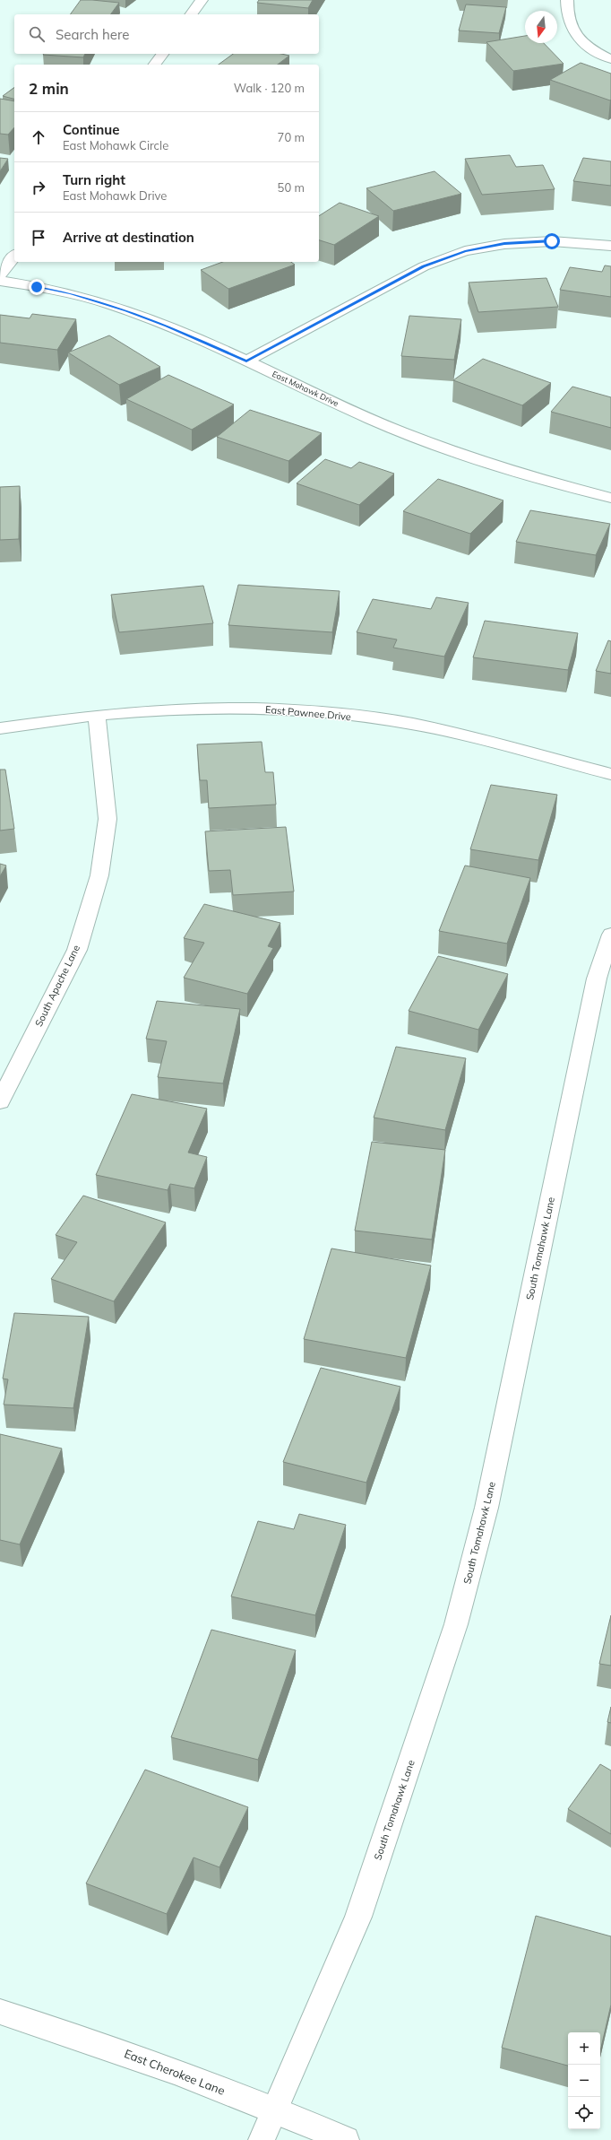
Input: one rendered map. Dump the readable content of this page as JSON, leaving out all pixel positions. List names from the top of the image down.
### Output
{
  "streets": {
    "street": [
      "East Mohawk Drive",
      "East Pawnee Drive",
      "South Apache Lane",
      "South Tomahawk Lane",
      "East Cherokee Lane"
    ]
  },
  "crossings": [
    ["East Pawnee Drive", "South Apache Lane"],
    ["South Tomahawk Lane", "East Cherokee Lane"]
  ],
  "north": "bottom",
  "page": {
    "search": "Search here",
    "heading": ["2 min", "Walk · 120 m"],
    "list": [
      ["Continue", "East Mohawk Circle", "70 m"],
      ["Turn right", "East Mohawk Drive", "50 m"],
      "Arrive at destination"
    ],
    "map_buttons": ["+", "−"]
  }
}
